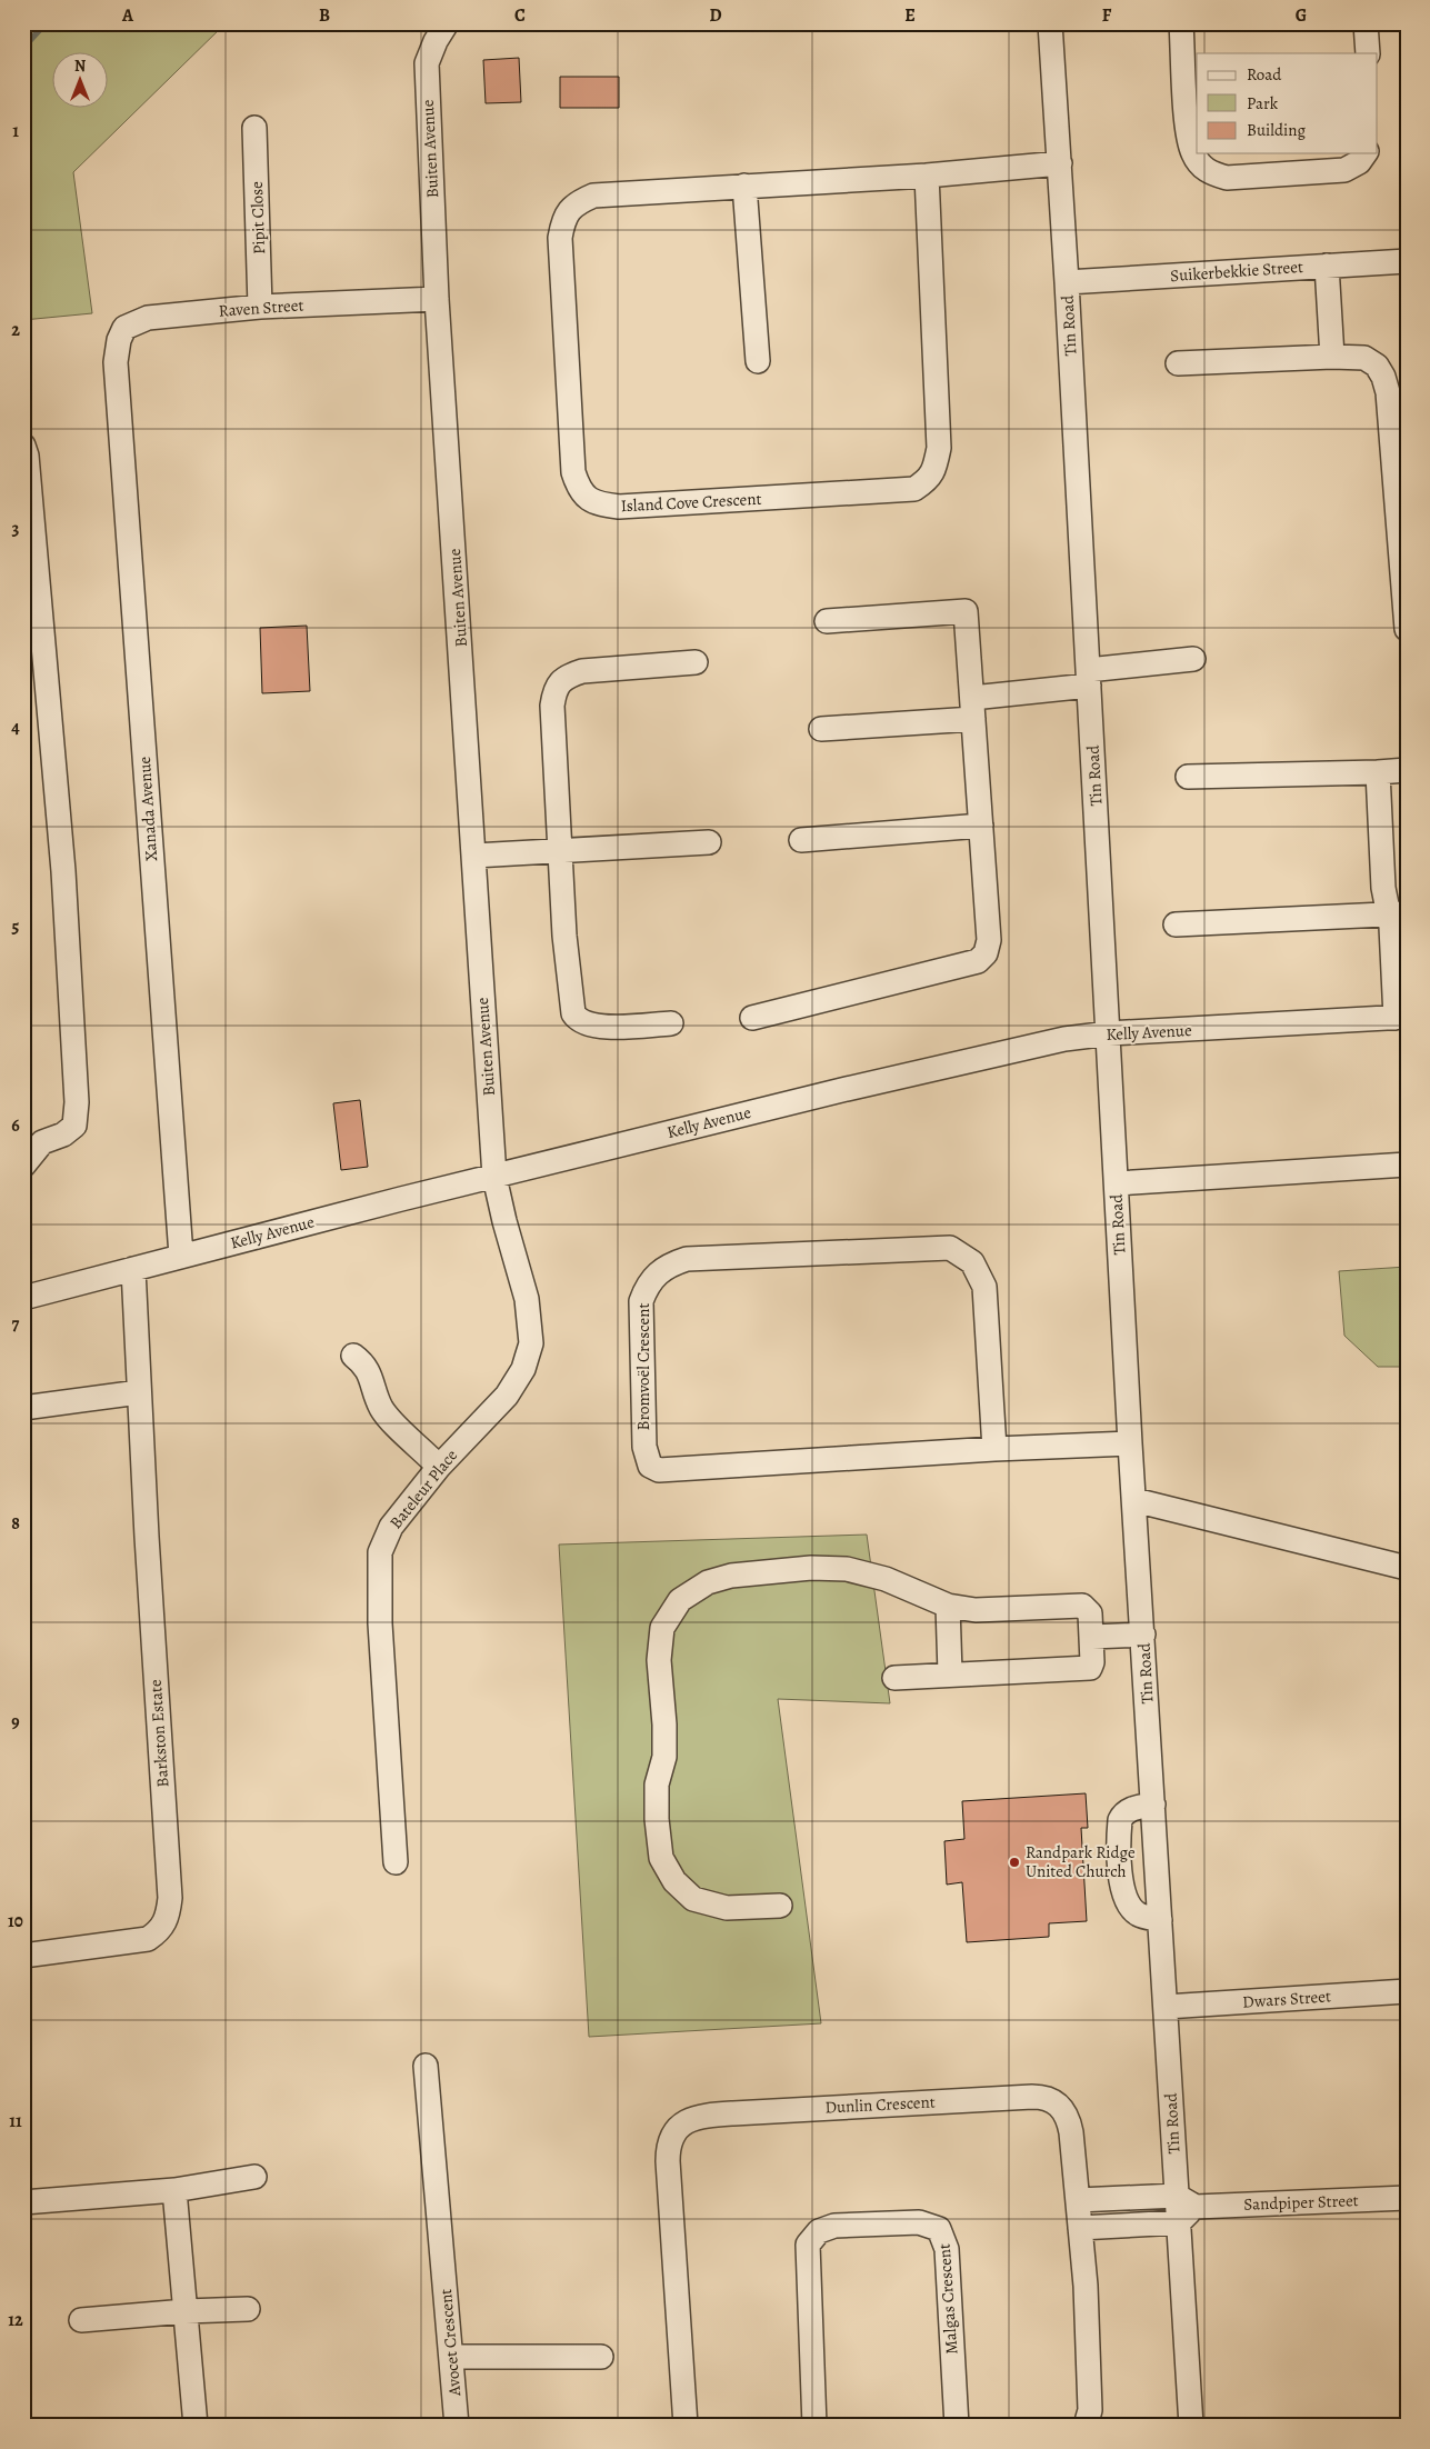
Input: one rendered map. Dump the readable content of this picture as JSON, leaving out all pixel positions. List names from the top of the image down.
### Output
{
  "streets": {
    "street": [
      "Buiten Avenue",
      "Pipit Close",
      "Suikerbekkie Street",
      "Raven Street",
      "Tin Road",
      "Island Cove Crescent",
      "Xanada Avenue",
      "Kelly Avenue",
      "Bromvoël Crescent",
      "Bateleur Place",
      "Barkston Estate",
      "Dwars Street",
      "Dunlin Crescent",
      "Sandpiper Street",
      "Malgas Crescent",
      "Avocet Crescent"
    ]
  },
  "crossings": [
    ["Buiten Avenue", "Raven Street"],
    ["Buiten Avenue", "Kelly Avenue"],
    ["Buiten Avenue", "Bateleur Place"],
    ["Pipit Close", "Raven Street"],
    ["Suikerbekkie Street", "Tin Road"],
    ["Raven Street", "Xanada Avenue"],
    ["Tin Road", "Island Cove Crescent"],
    ["Tin Road", "Kelly Avenue"],
    ["Tin Road", "Bromvoël Crescent"],
    ["Tin Road", "Dwars Street"],
    ["Tin Road", "Sandpiper Street"],
    ["Xanada Avenue", "Kelly Avenue"],
    ["Kelly Avenue", "Bateleur Place"],
    ["Kelly Avenue", "Barkston Estate"]
  ],
  "places": ["Randpark Ridge United Church"],
  "legend": ["Road", "Park", "Building"],
  "north": "top",
  "grid": {
    "columns": [
      "A",
      "B",
      "C",
      "D",
      "E",
      "F",
      "G"
    ],
    "rows": [
      "1",
      "2",
      "3",
      "4",
      "5",
      "6",
      "7",
      "8",
      "9",
      "10",
      "11",
      "12"
    ]
  }
}
